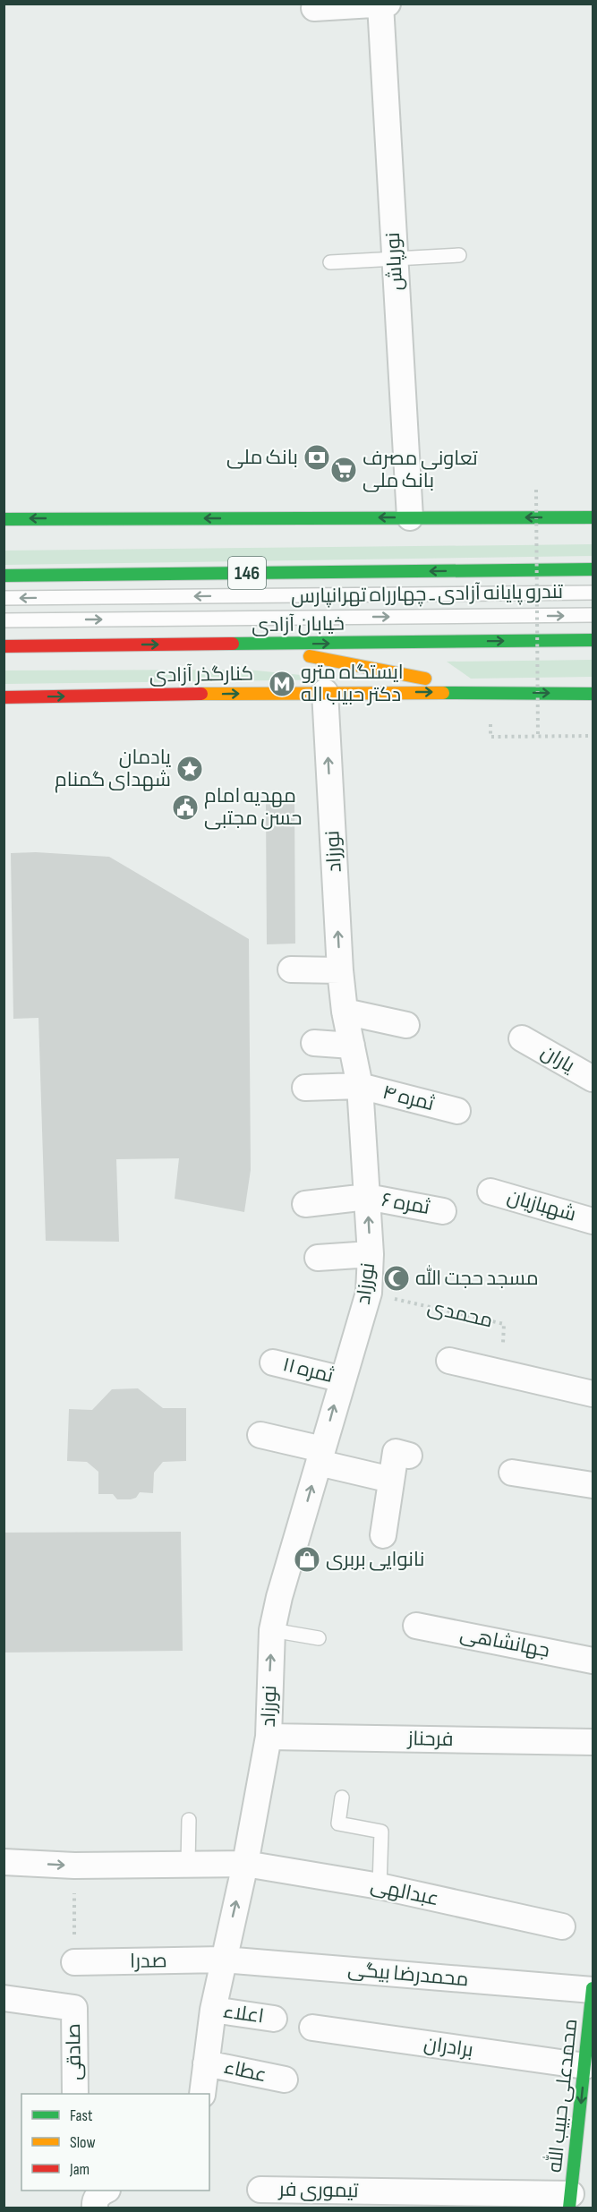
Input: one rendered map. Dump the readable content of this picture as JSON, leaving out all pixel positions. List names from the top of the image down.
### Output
{
  "streets": {
    "main road": [
      "146",
      "خیابان آزادی",
      "کنارگذر آزادی",
      "محمدعلی حبیب الله"
    ],
    "street": [
      "نورپاش",
      "نورزاد",
      "یاران",
      "ثمره ۴",
      "ثمره ۶",
      "شهبازیان",
      "ثمره ۱۱",
      "جهانشاهی",
      "فرحناز",
      "عبدالهی",
      "صدرا",
      "محمدرضا بیگی",
      "اعلاء",
      "برادران",
      "صادقی",
      "عطاء",
      "تیموری فر"
    ],
    "lane": ["تندرو پایانه آزادی ـ چهارراه تهرانپارس"],
    "path": ["محمدی"]
  },
  "crossings": [
    ["کنارگذر آزادی", "نورزاد"],
    ["نورزاد", "ثمره ۴"],
    ["نورزاد", "ثمره ۶"],
    ["نورزاد", "محمدی"],
    ["نورزاد", "ثمره ۱۱"],
    ["نورزاد", "فرحناز"],
    ["نورزاد", "عبدالهی"],
    ["نورزاد", "صدرا"],
    ["نورزاد", "محمدرضا بیگی"],
    ["نورزاد", "اعلاء"],
    ["نورزاد", "عطاء"],
    ["صدرا", "محمدرضا بیگی"],
    ["محمدرضا بیگی", "محمدعلی حبیب الله"],
    ["برادران", "محمدعلی حبیب الله"],
    ["محمدعلی حبیب الله", "تیموری فر"]
  ],
  "one_way": ["نورزاد", "محمدعلی حبیب الله"],
  "places": {
    "bank": ["بانک ملی"],
    "supermarket": ["تعاونی مصرف بانک ملی"],
    "metro station": ["ایستگاه مترو دکتر حبیب اله"],
    "place": ["یادمان شهدای گمنام"],
    "public building": ["مهدیه امام حسن مجتبی"],
    "mosque": ["مسجد حجت الله"],
    "shop": ["نانوایی بربری"]
  },
  "legend": ["Fast", "Slow", "Jam"]
}
